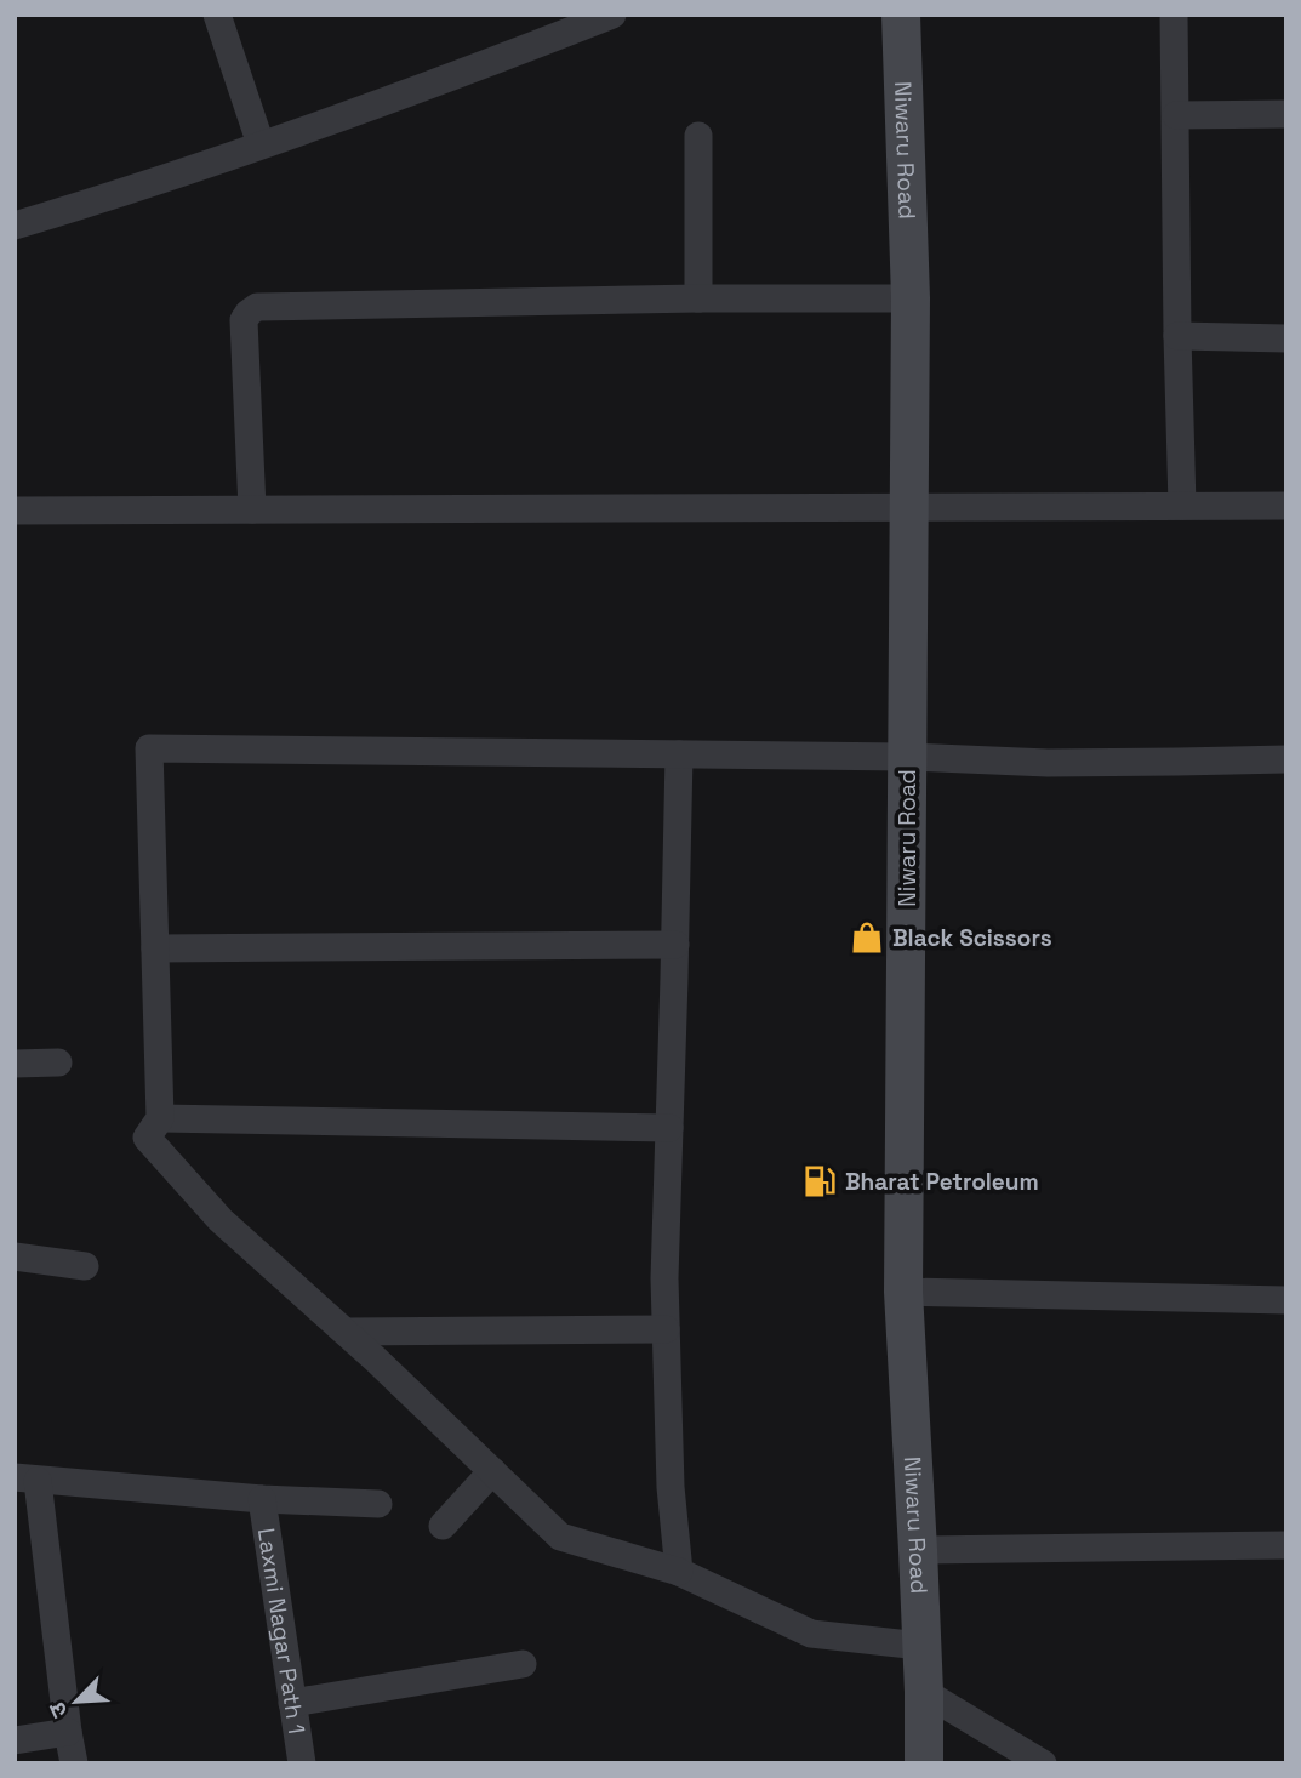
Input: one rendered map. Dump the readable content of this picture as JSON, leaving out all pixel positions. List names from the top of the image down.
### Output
{
  "streets": {
    "street": ["Niwaru Road", "Laxmi Nagar Path 1"]
  },
  "places": {
    "shop": ["Black Scissors"],
    "fuel station": ["Bharat Petroleum"]
  },
  "north": "bottom left"
}
